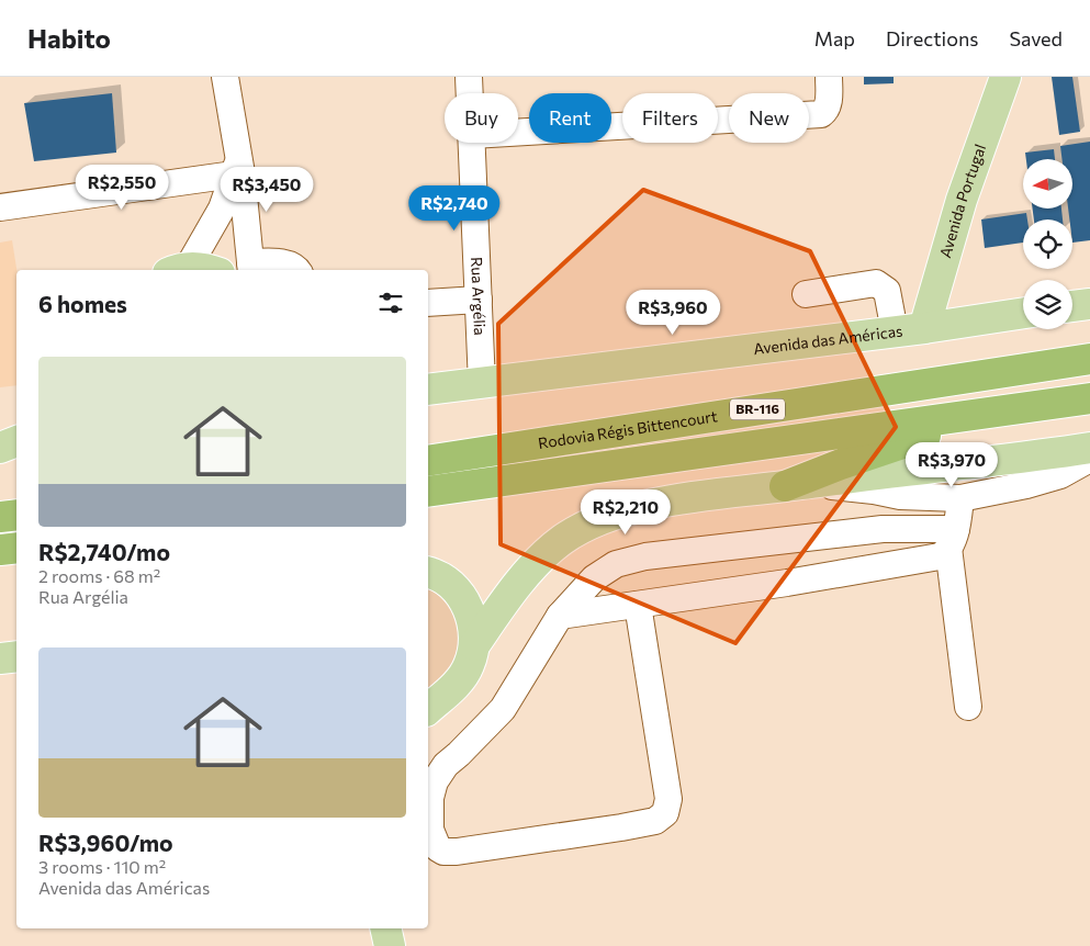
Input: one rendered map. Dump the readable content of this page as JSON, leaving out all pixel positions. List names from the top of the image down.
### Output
{
  "streets": {
    "highway": ["BR-116", "Rodovia Régis Bittencourt"],
    "main road": ["Avenida Portugal", "Avenida das Américas"],
    "street": ["Rua Argélia"]
  },
  "crossings": [
    ["Avenida Portugal", "Avenida das Américas"],
    ["Rua Argélia", "Avenida das Américas"]
  ],
  "north": "left",
  "page": {
    "header": "Habito",
    "nav": ["Map", "Directions", "Saved"],
    "chip": [
      "Buy",
      "Rent",
      "Filters",
      "New"
    ],
    "price": [
      "R$2,550",
      "R$3,450",
      "R$2,740",
      "R$3,960",
      "R$3,970",
      "R$2,210"
    ],
    "heading": "6 homes",
    "list": [
      {
        "name": "R$2,740/mo",
        "note": "2 rooms · 68 m² · Rua Argélia"
      },
      {
        "name": "R$3,960/mo",
        "note": "3 rooms · 110 m² · Avenida das Américas"
      }
    ]
  }
}
